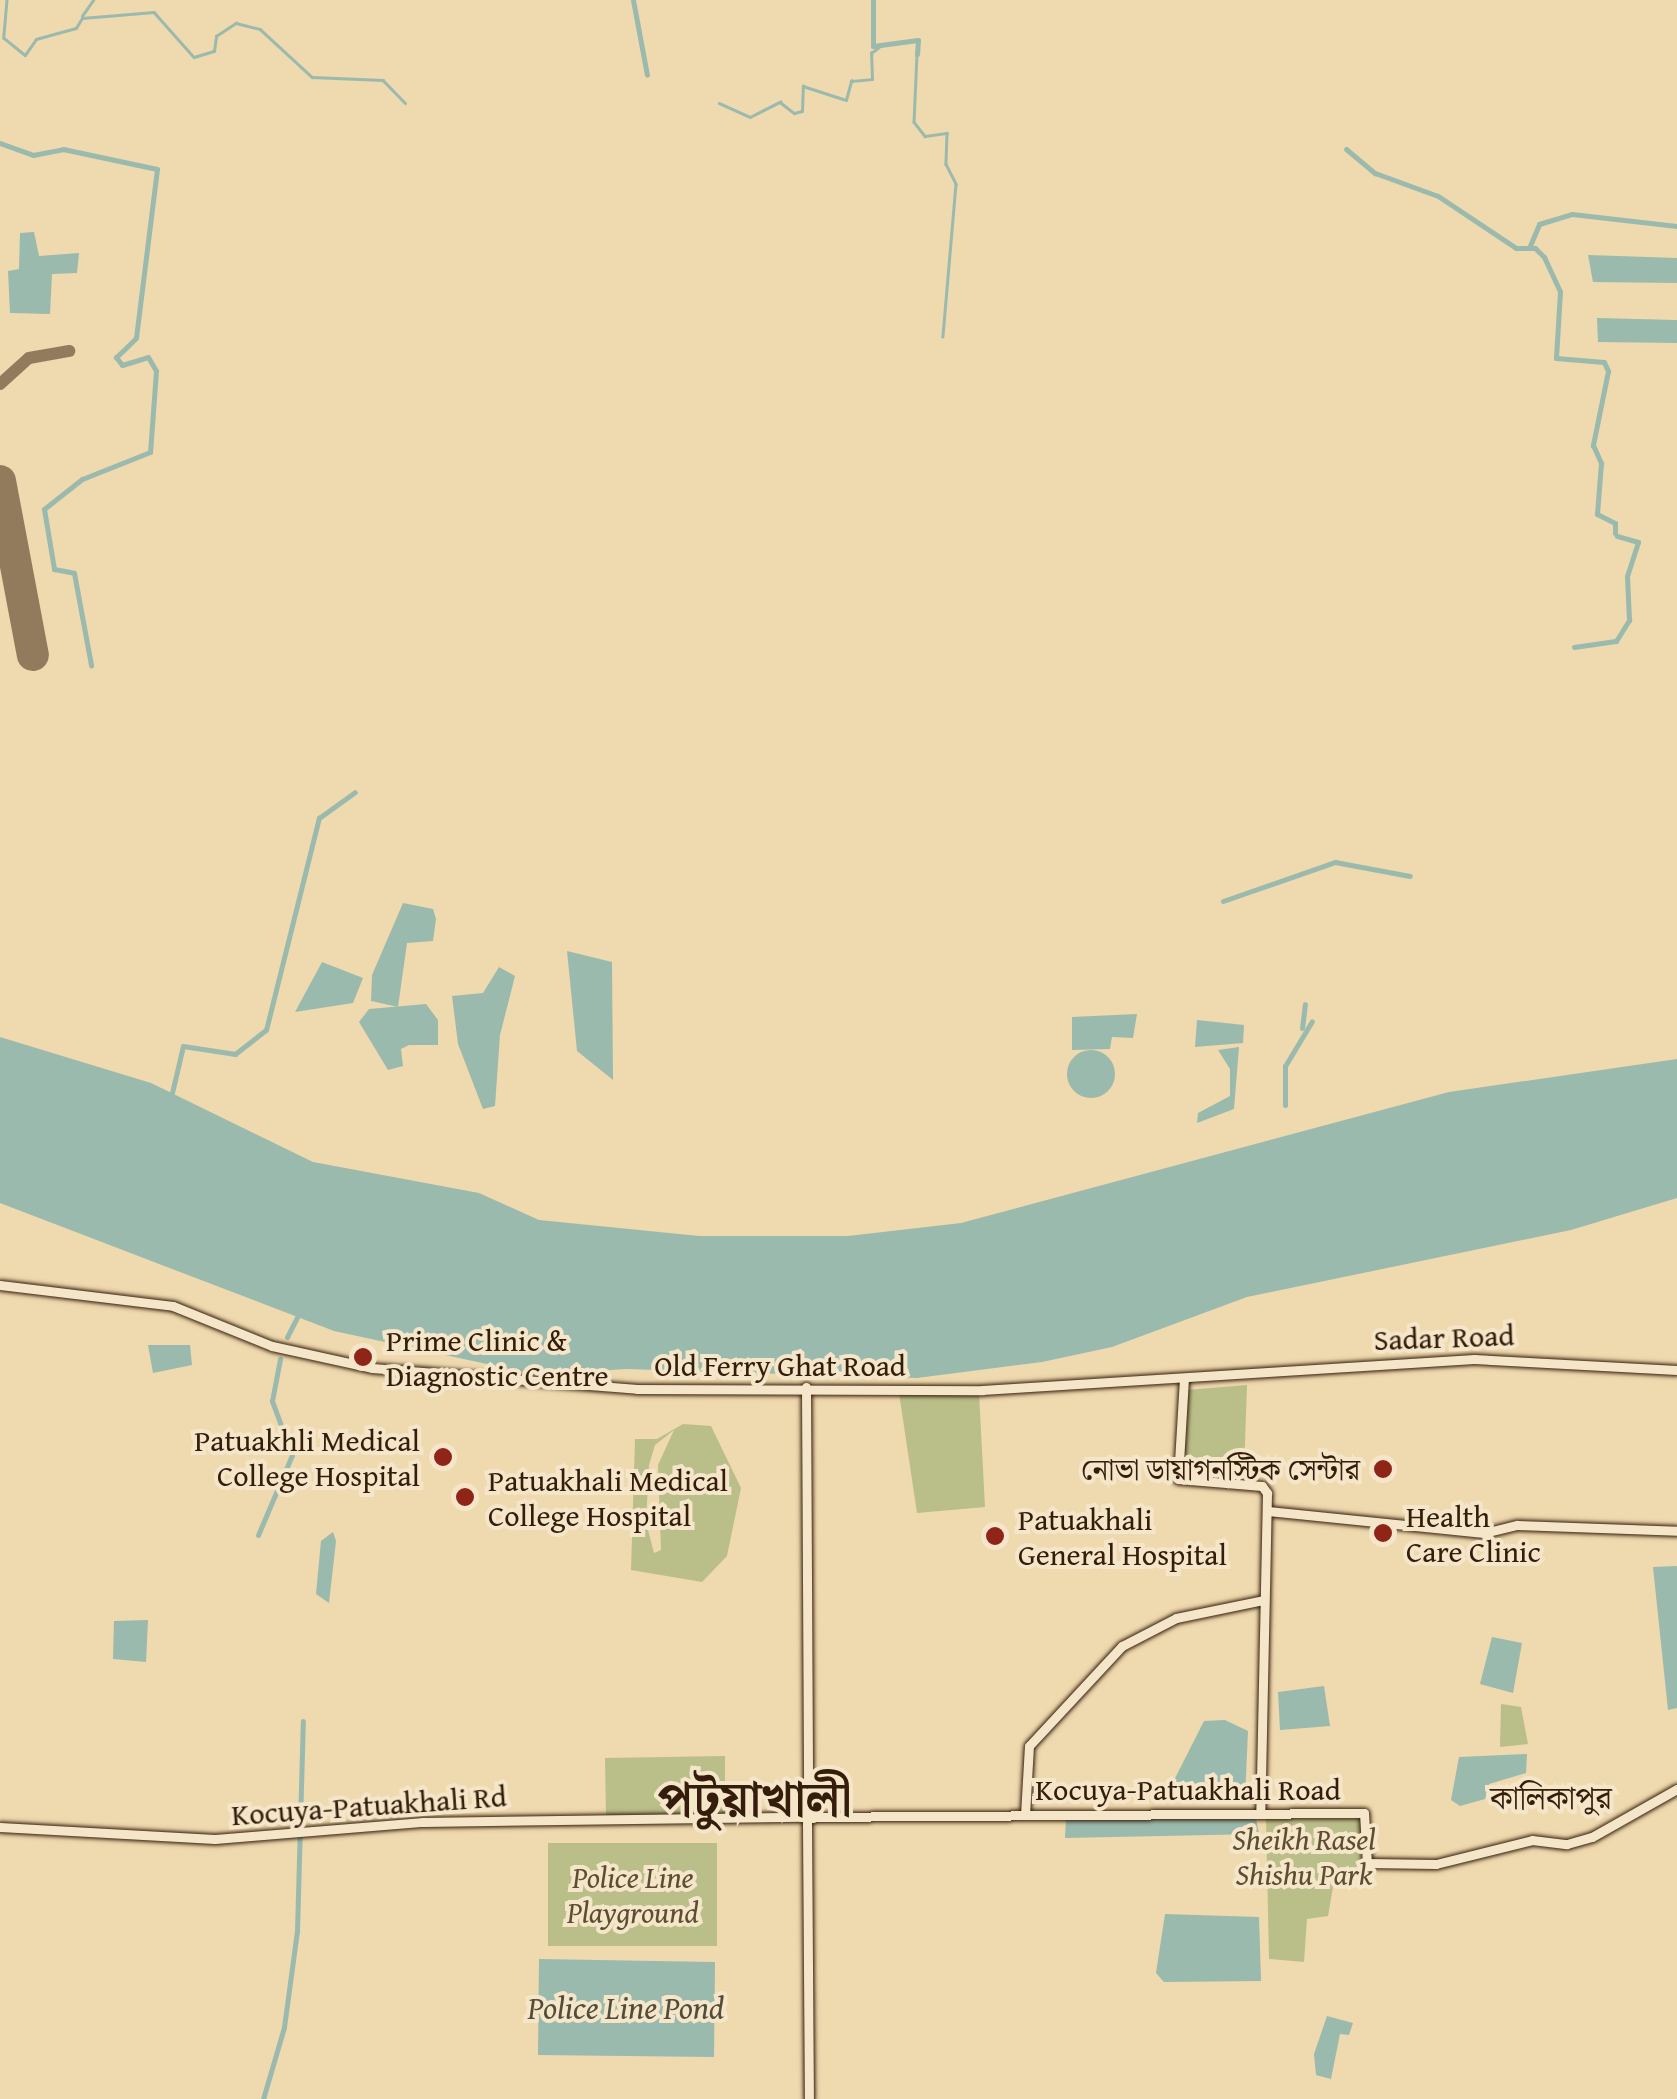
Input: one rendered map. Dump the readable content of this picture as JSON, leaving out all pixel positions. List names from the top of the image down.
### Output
{
  "streets": {
    "street": [
      "Sadar Road",
      "Old Ferry Ghat Road",
      "Kocuya-Patuakhali Road",
      "Kocuya-Patuakhali Rd"
    ]
  },
  "crossings": [
    ["Sadar Road", "Old Ferry Ghat Road"],
    ["Kocuya-Patuakhali Road", "Kocuya-Patuakhali Rd"]
  ],
  "districts": ["পটুয়াখালী", "কালিকাপুর"],
  "water": ["Police Line Pond"],
  "parks": ["Sheikh Rasel Shishu Park", "Police Line Playground"],
  "places": [
    "Prime Clinic & Diagnostic Centre",
    "Patuakhli Medical College Hospital",
    "নোভা ডায়াগনস্টিক সেন্টার",
    "Patuakhali Medical College Hospital",
    "Health Care Clinic",
    "Patuakhali General Hospital"
  ]
}
